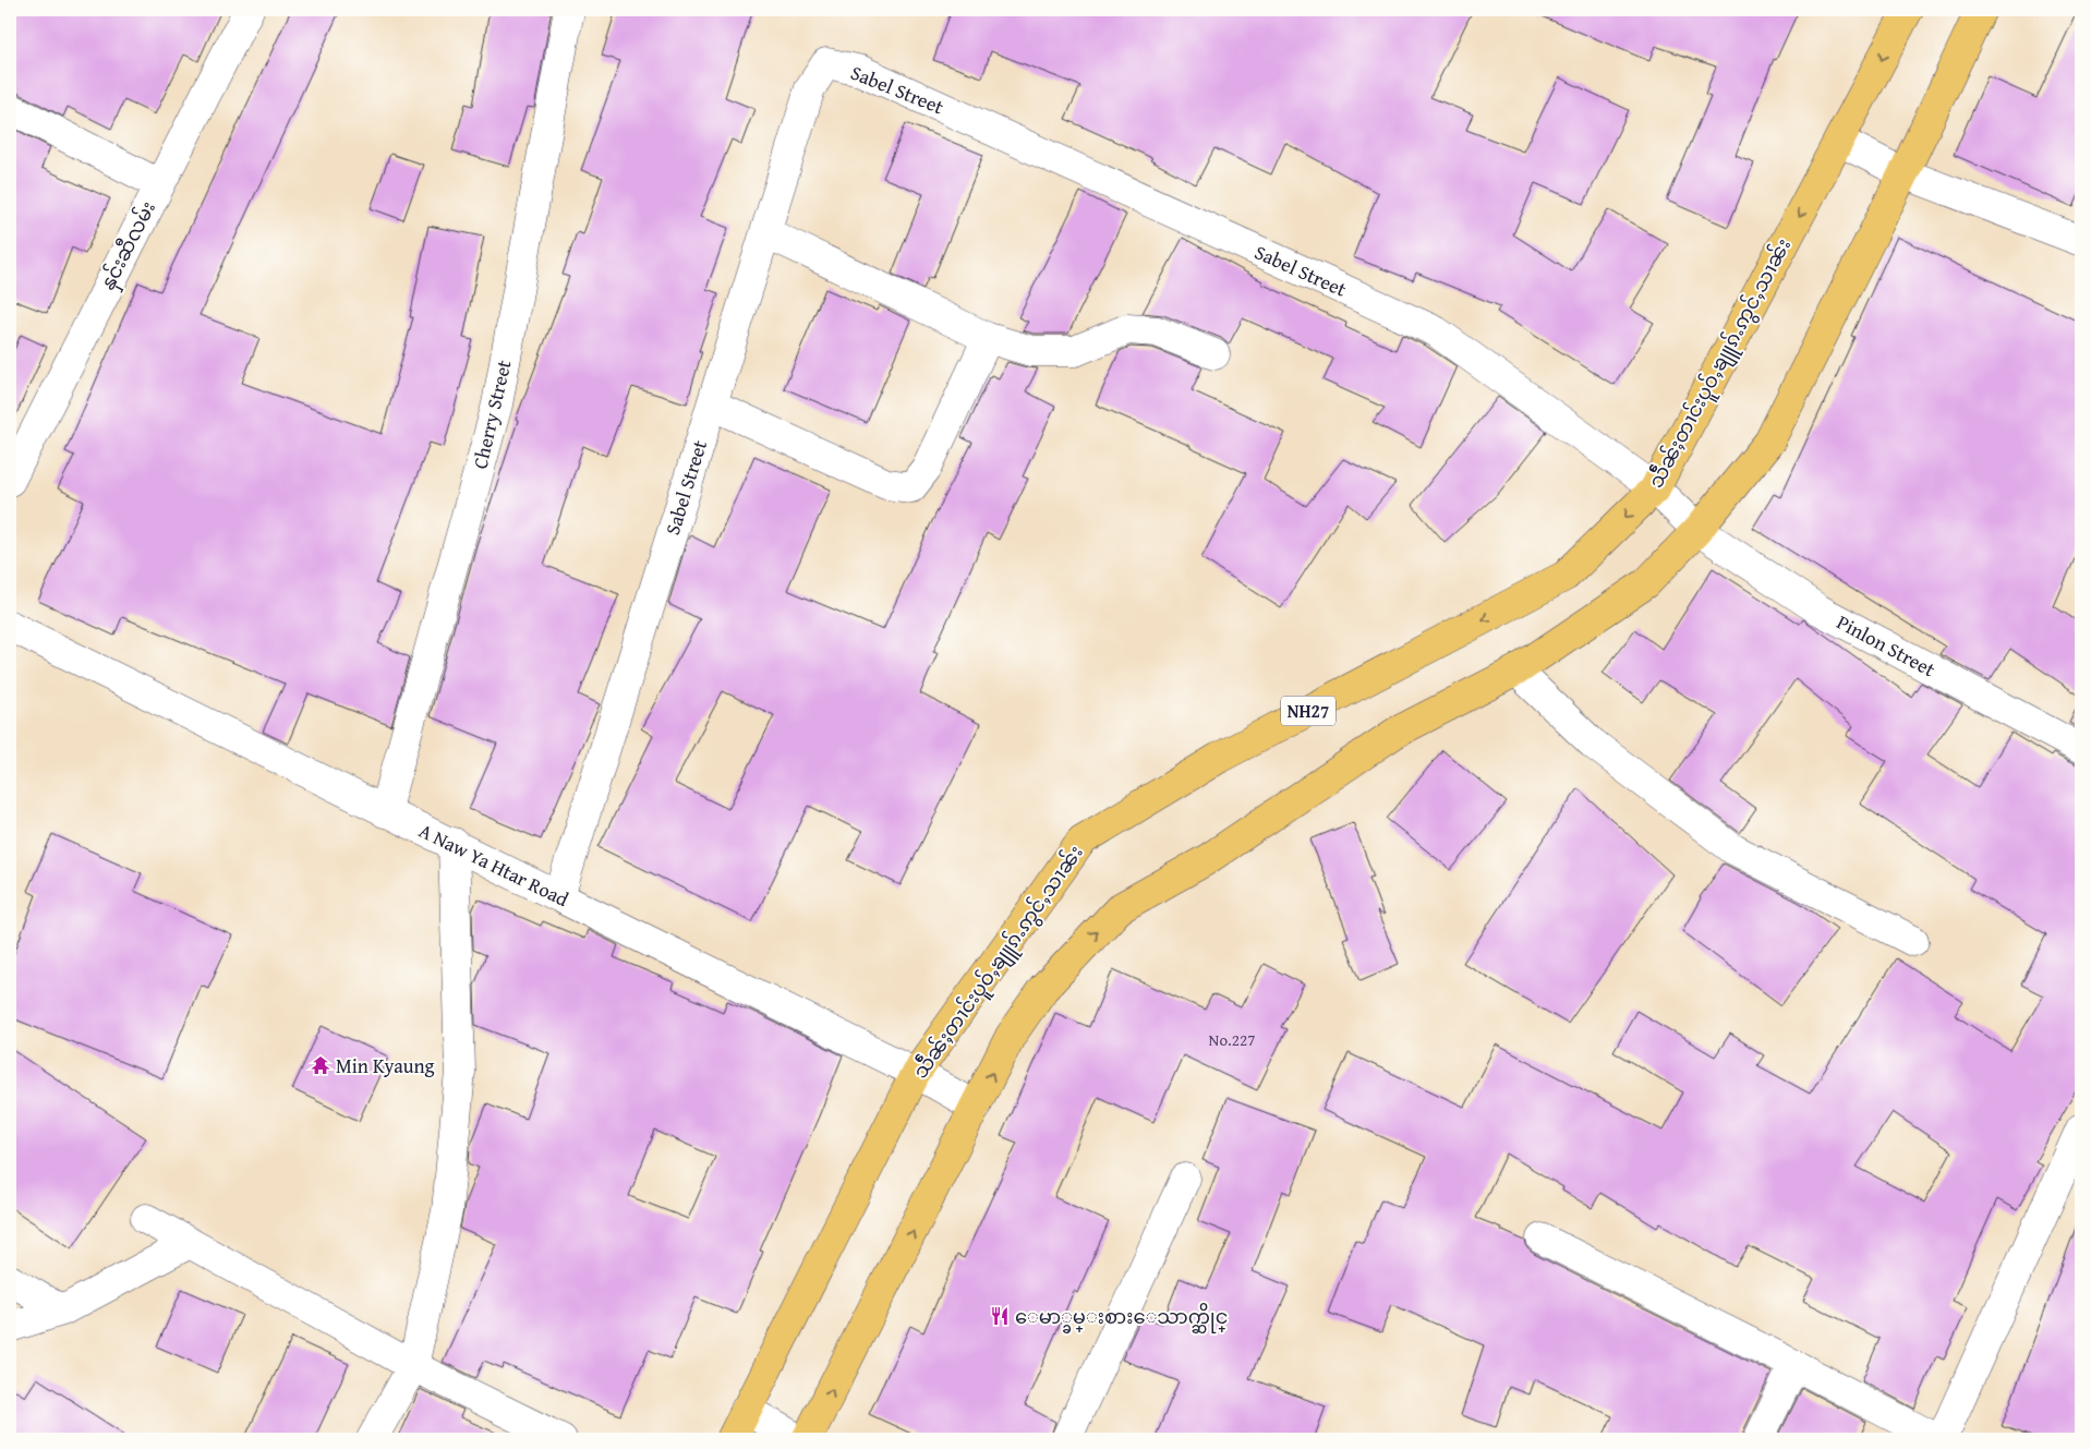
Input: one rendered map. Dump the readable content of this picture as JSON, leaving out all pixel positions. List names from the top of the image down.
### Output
{
  "streets": {
    "highway": ["သဵႅၼ်ႈတၢင်းပူဝ်ႇၶျူၵ်ႉဢွင်ႇသၢၼ်း", "NH27"],
    "street": [
      "Sabel Street",
      "နှင်းဆီလမ်း",
      "Cherry Street",
      "Pinlon Street",
      "A Naw Ya Htar Road"
    ]
  },
  "crossings": [
    ["Sabel Street", "သဵႅၼ်ႈတၢင်းပူဝ်ႇၶျူၵ်ႉဢွင်ႇသၢၼ်း"],
    ["Sabel Street", "Pinlon Street"],
    ["Sabel Street", "A Naw Ya Htar Road"],
    ["သဵႅၼ်ႈတၢင်းပူဝ်ႇၶျူၵ်ႉဢွင်ႇသၢၼ်း", "A Naw Ya Htar Road"],
    ["Cherry Street", "A Naw Ya Htar Road"]
  ],
  "places": {
    "temple": ["Min Kyaung"],
    "restaurant": ["ေမာ္ခမ္းစားေသာက္ဆိုင္"]
  },
  "house_numbers": ["No.227"]
}
